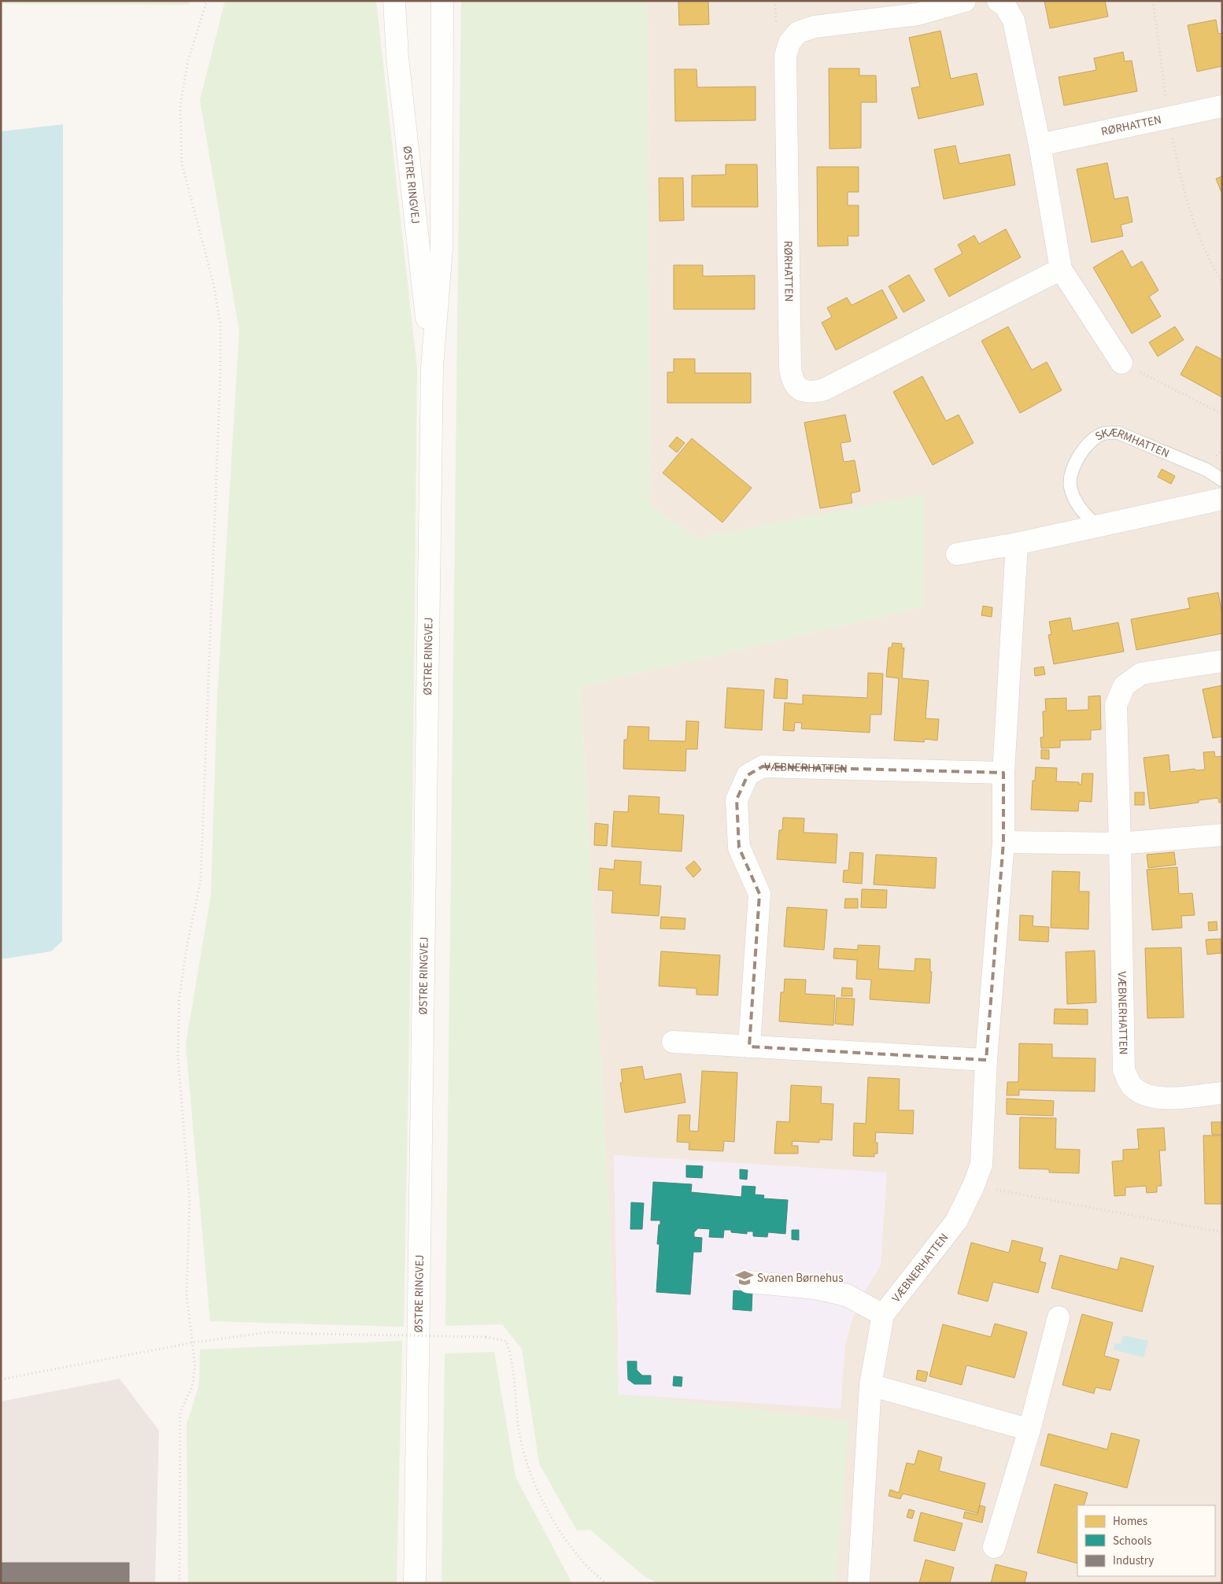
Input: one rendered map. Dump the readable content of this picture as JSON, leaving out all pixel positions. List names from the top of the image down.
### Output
{
  "streets": {
    "street": ["RØRHATTEN", "ØSTRE RINGVEJ", "VÆBNERHATTEN"],
    "lane": ["SKÆRMHATTEN"]
  },
  "places": {
    "school or university": ["Svanen Børnehus"]
  },
  "legend": ["Homes", "Schools", "Industry"]
}
